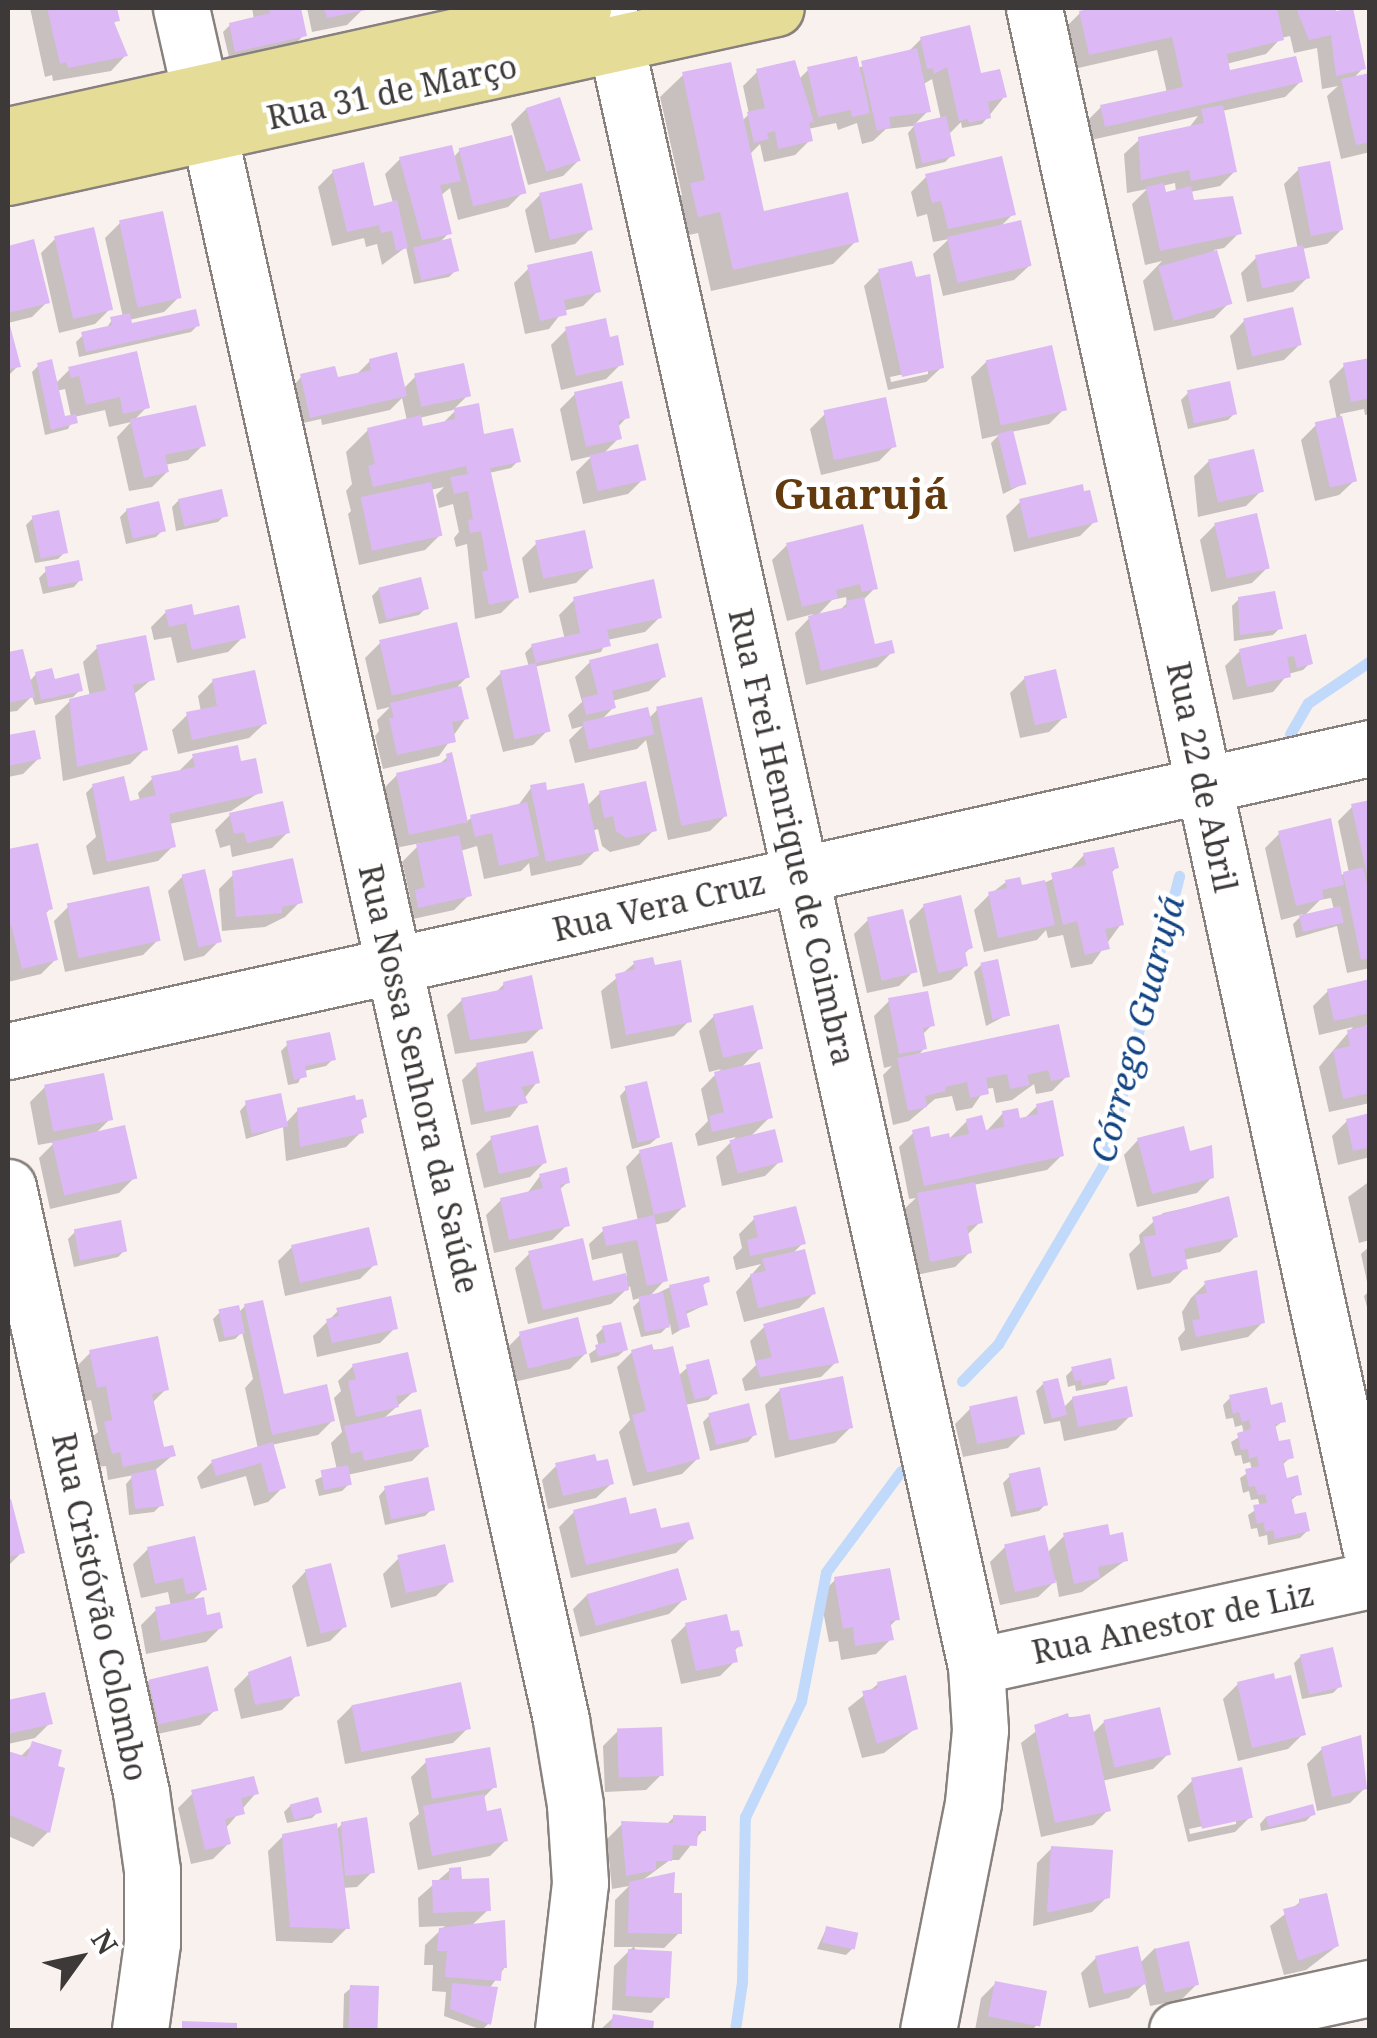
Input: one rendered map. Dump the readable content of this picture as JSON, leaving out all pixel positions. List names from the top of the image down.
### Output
{
  "streets": {
    "main road": ["Rua 31 de Março"],
    "street": [
      "Rua 22 de Abril",
      "Rua Frei Henrique de Coimbra",
      "Rua Vera Cruz",
      "Rua Nossa Senhora da Saúde",
      "Rua Cristóvão Colombo",
      "Rua Anestor de Liz"
    ]
  },
  "crossings": [
    ["Rua 31 de Março", "Rua Frei Henrique de Coimbra"],
    ["Rua 31 de Março", "Rua Nossa Senhora da Saúde"],
    ["Rua 22 de Abril", "Rua Vera Cruz"],
    ["Rua Frei Henrique de Coimbra", "Rua Vera Cruz"],
    ["Rua Frei Henrique de Coimbra", "Rua Anestor de Liz"],
    ["Rua Vera Cruz", "Rua Nossa Senhora da Saúde"]
  ],
  "districts": ["Guarujá"],
  "water": ["Córrego Guarujá"],
  "north": "top right"
}
